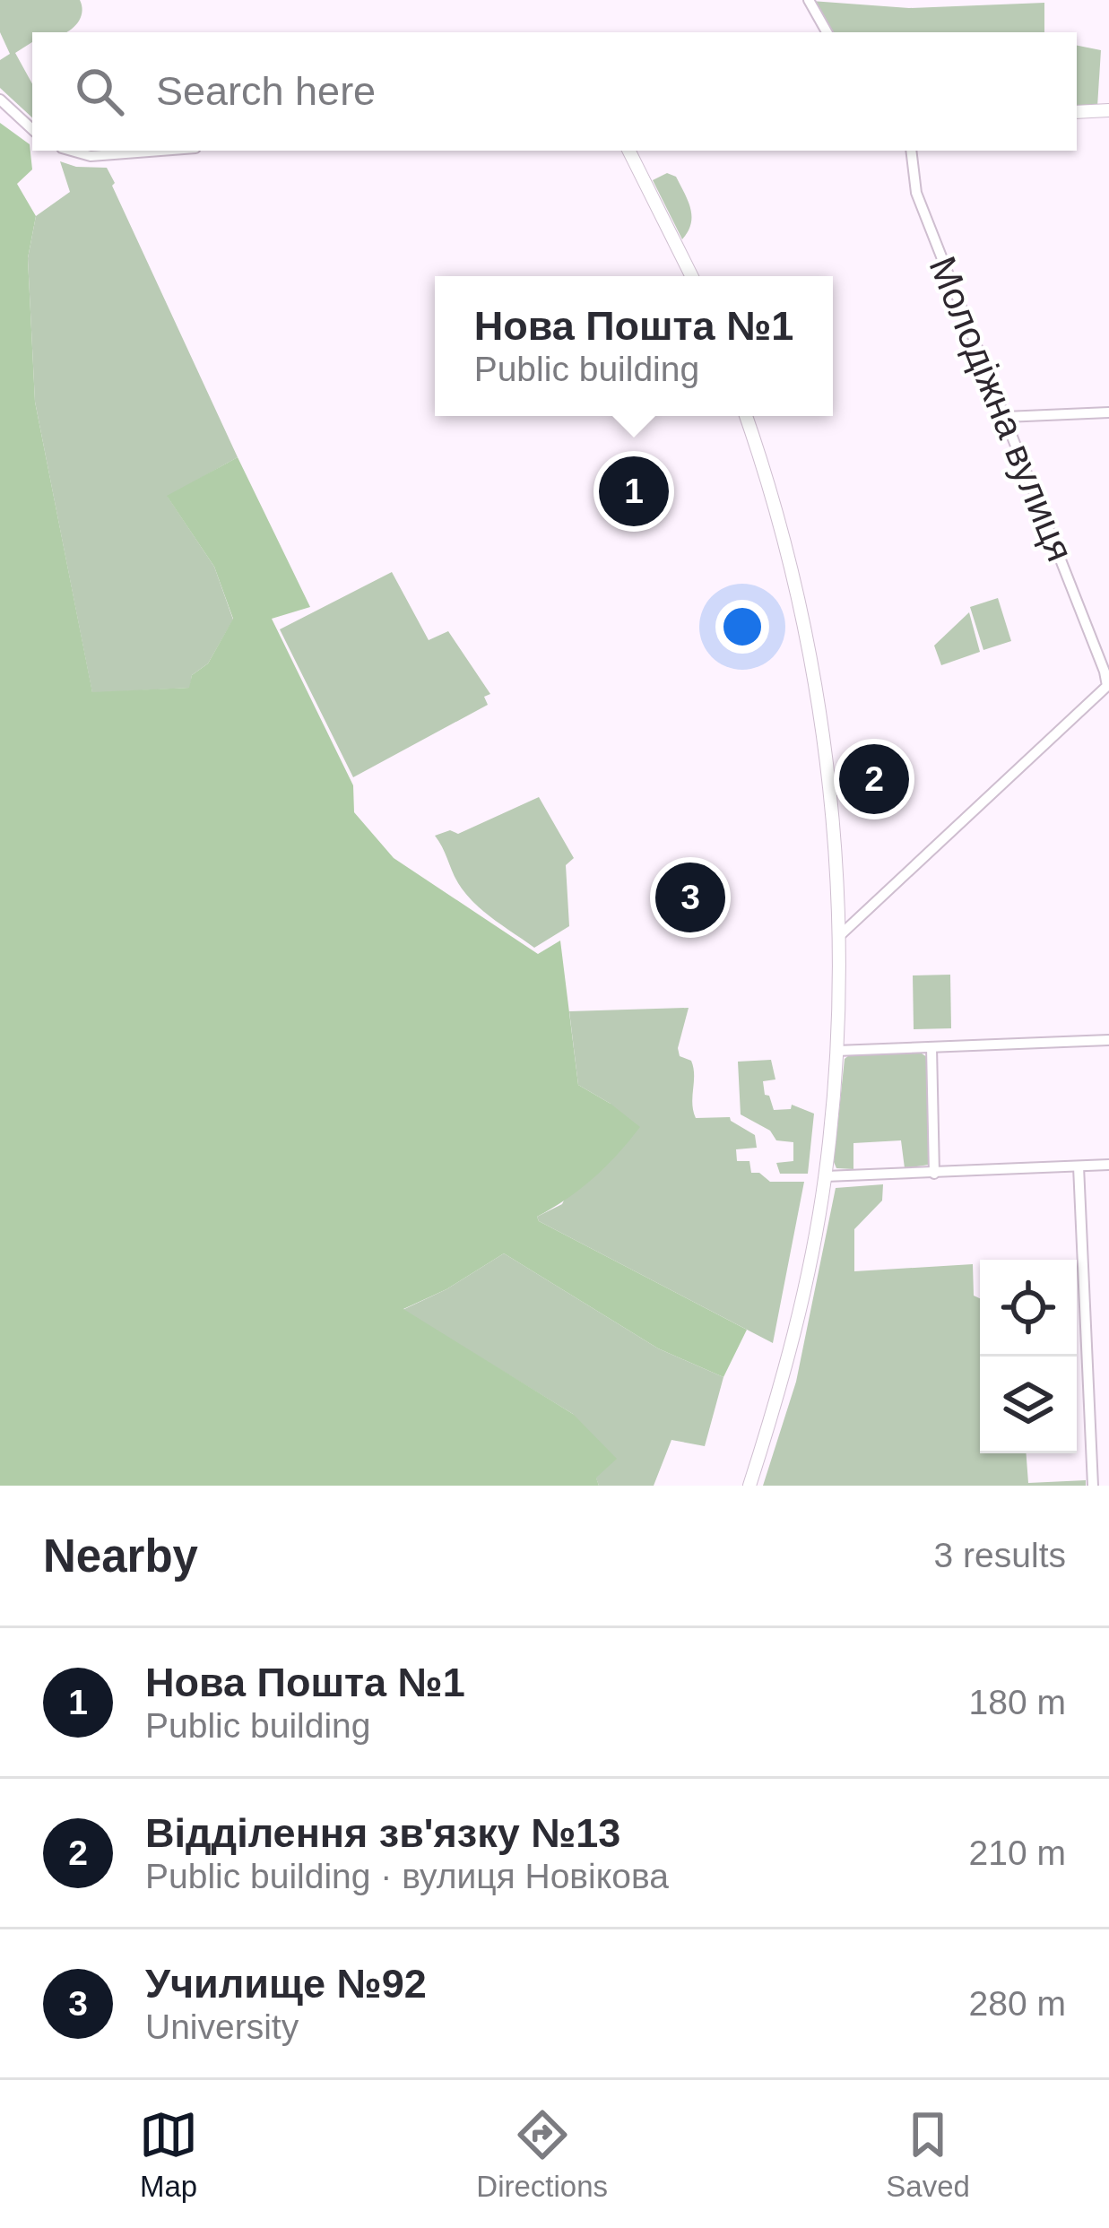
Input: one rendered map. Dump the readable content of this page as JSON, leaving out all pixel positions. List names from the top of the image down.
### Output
{
  "streets": {
    "street": ["Молодіжна вулиця"]
  },
  "page": {
    "search": "Search here",
    "popup": ["Нова Пошта №1", "Public building"],
    "pins": ["1", "2", "3"],
    "heading": ["Nearby", "3 results"],
    "list": [
      {
        "mark": "1",
        "name": "Нова Пошта №1",
        "note": "Public building",
        "value": "180 m"
      },
      {
        "mark": "2",
        "name": "Відділення зв'язку №13",
        "note": "Public building · вулиця Новікова",
        "value": "210 m"
      },
      {
        "mark": "3",
        "name": "Училище №92",
        "note": "University",
        "value": "280 m"
      }
    ],
    "nav": ["Map", "Directions", "Saved"]
  }
}
